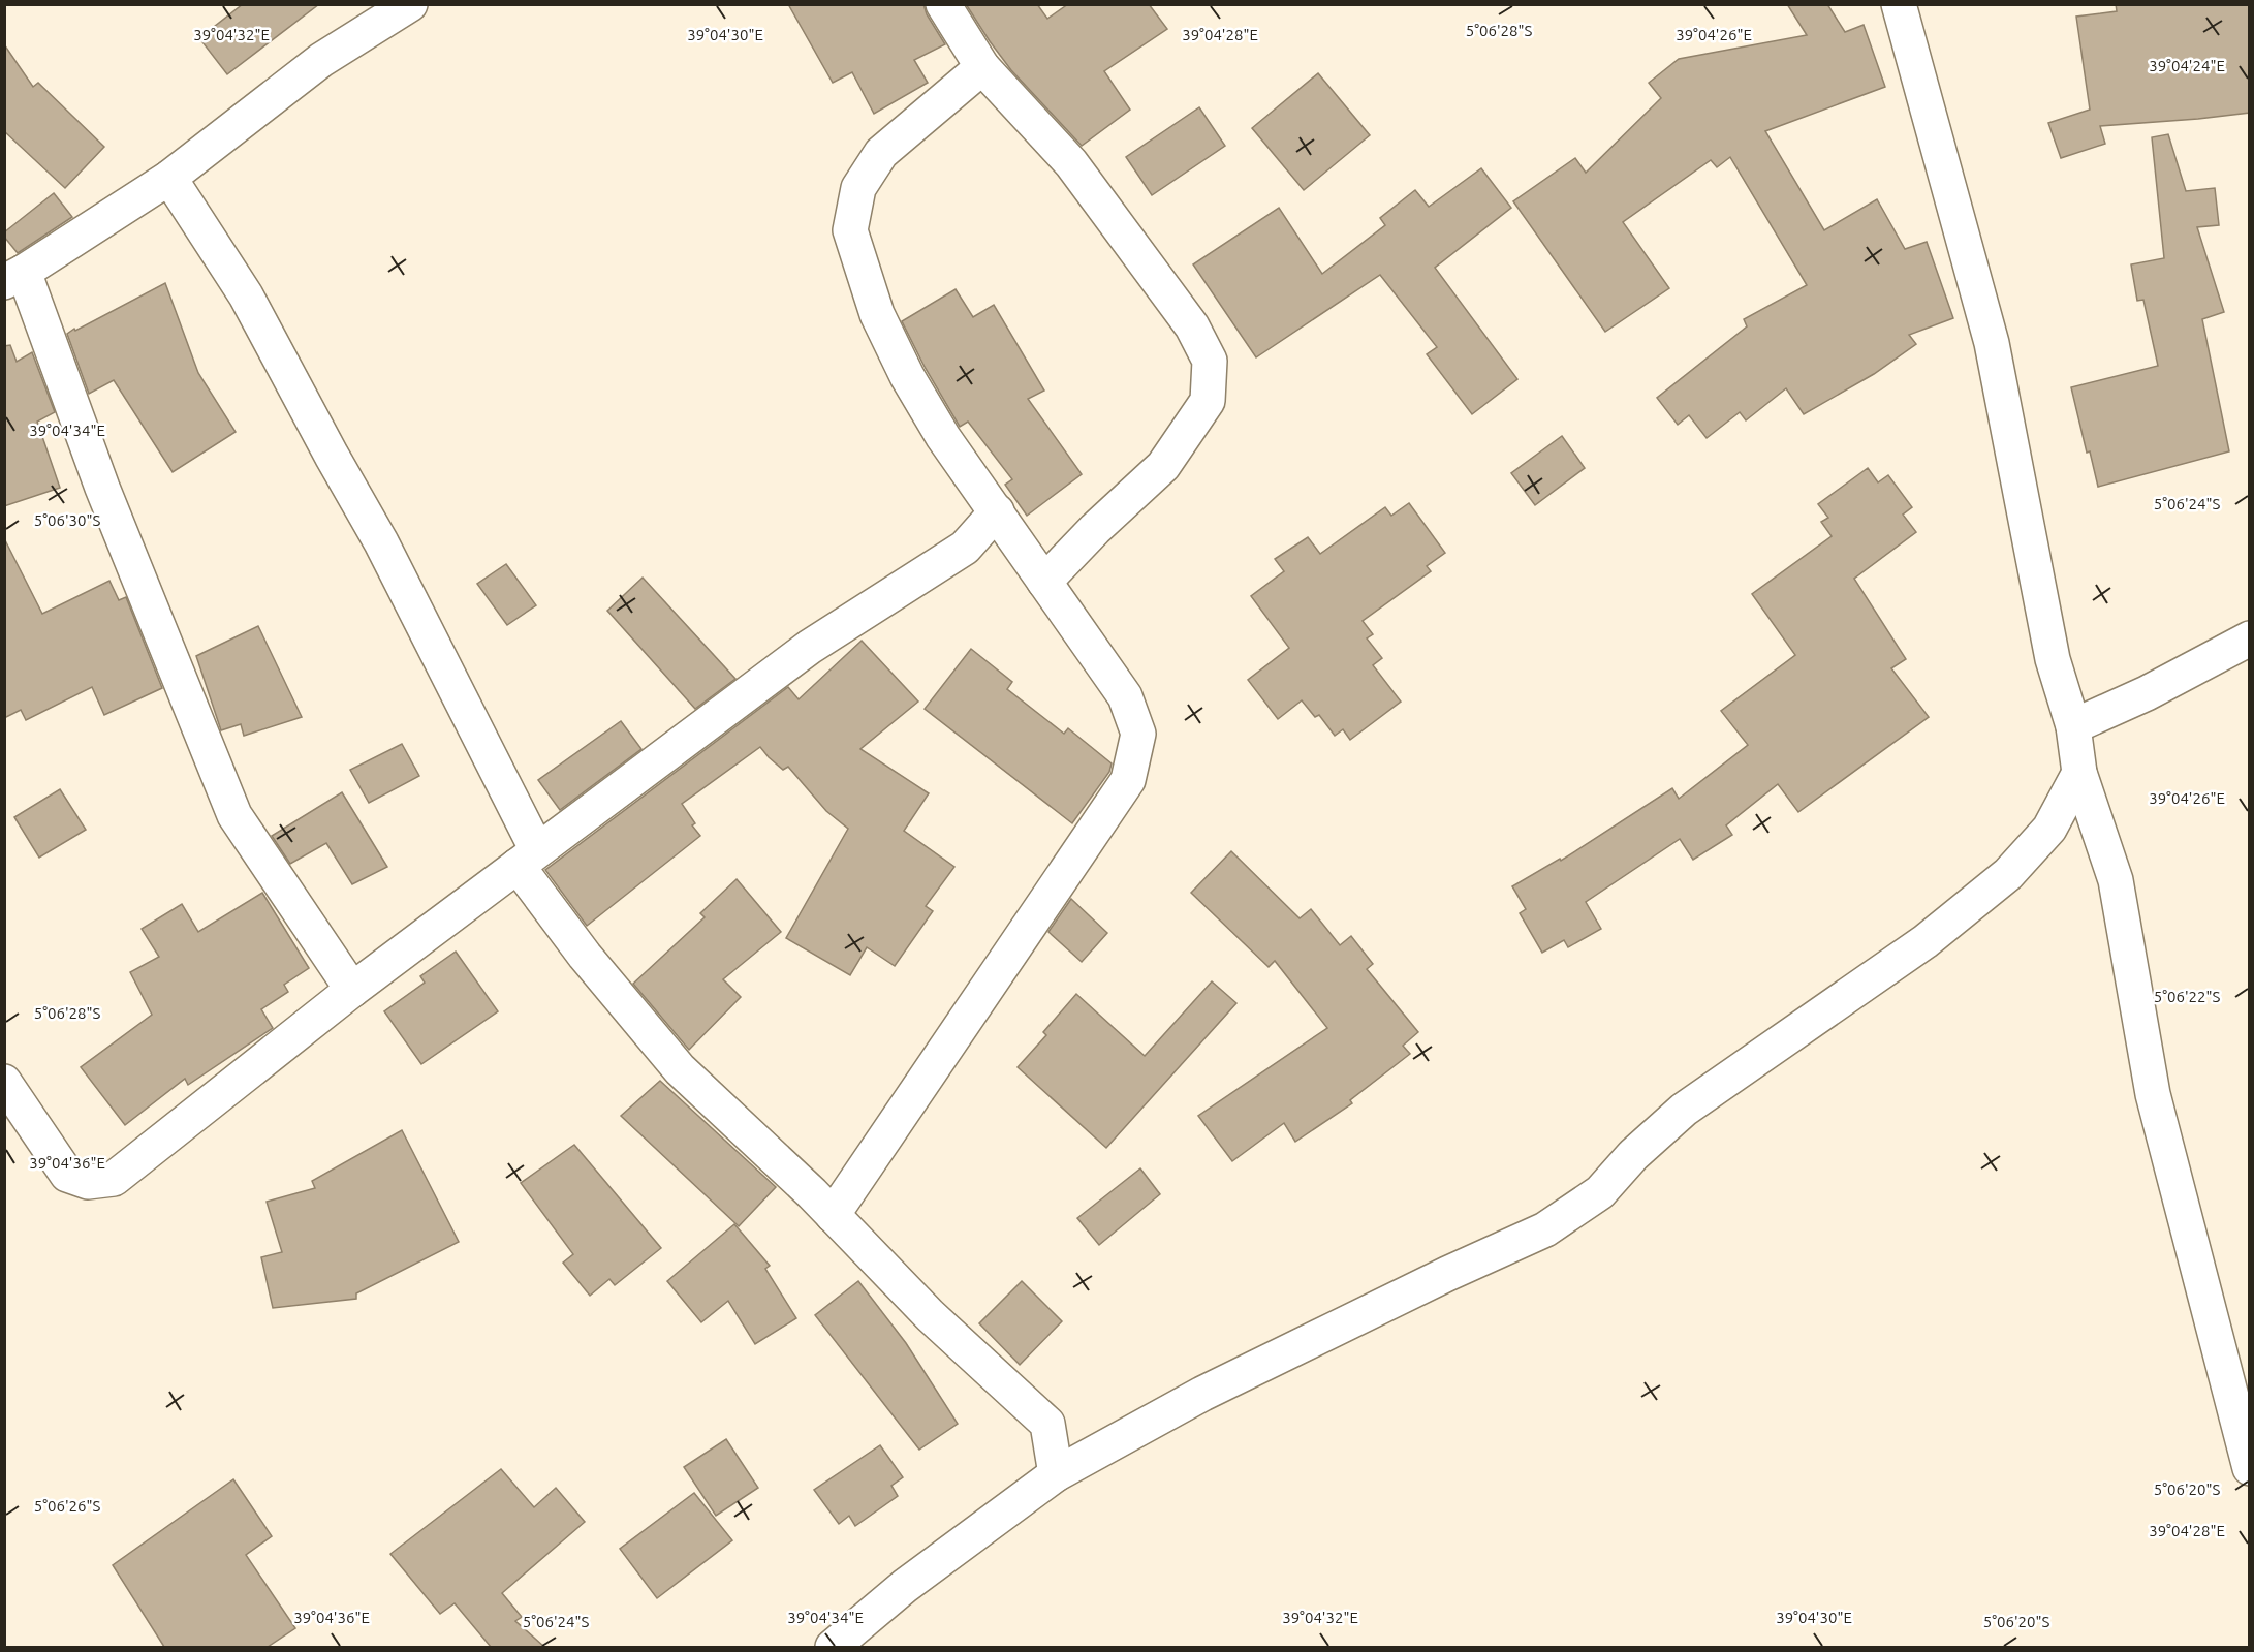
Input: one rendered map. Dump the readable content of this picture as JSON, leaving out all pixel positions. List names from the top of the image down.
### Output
{
  "coordinates": [
    "5°06'28\"S",
    "39°04'32\"E",
    "39°04'30\"E",
    "39°04'28\"E",
    "39°04'26\"E",
    "39°04'24\"E",
    "39°04'34\"E",
    "5°06'24\"S",
    "5°06'30\"S",
    "5°06'22\"S",
    "39°04'36\"E",
    "5°06'20\"S",
    "5°06'26\"S"
  ]
}
